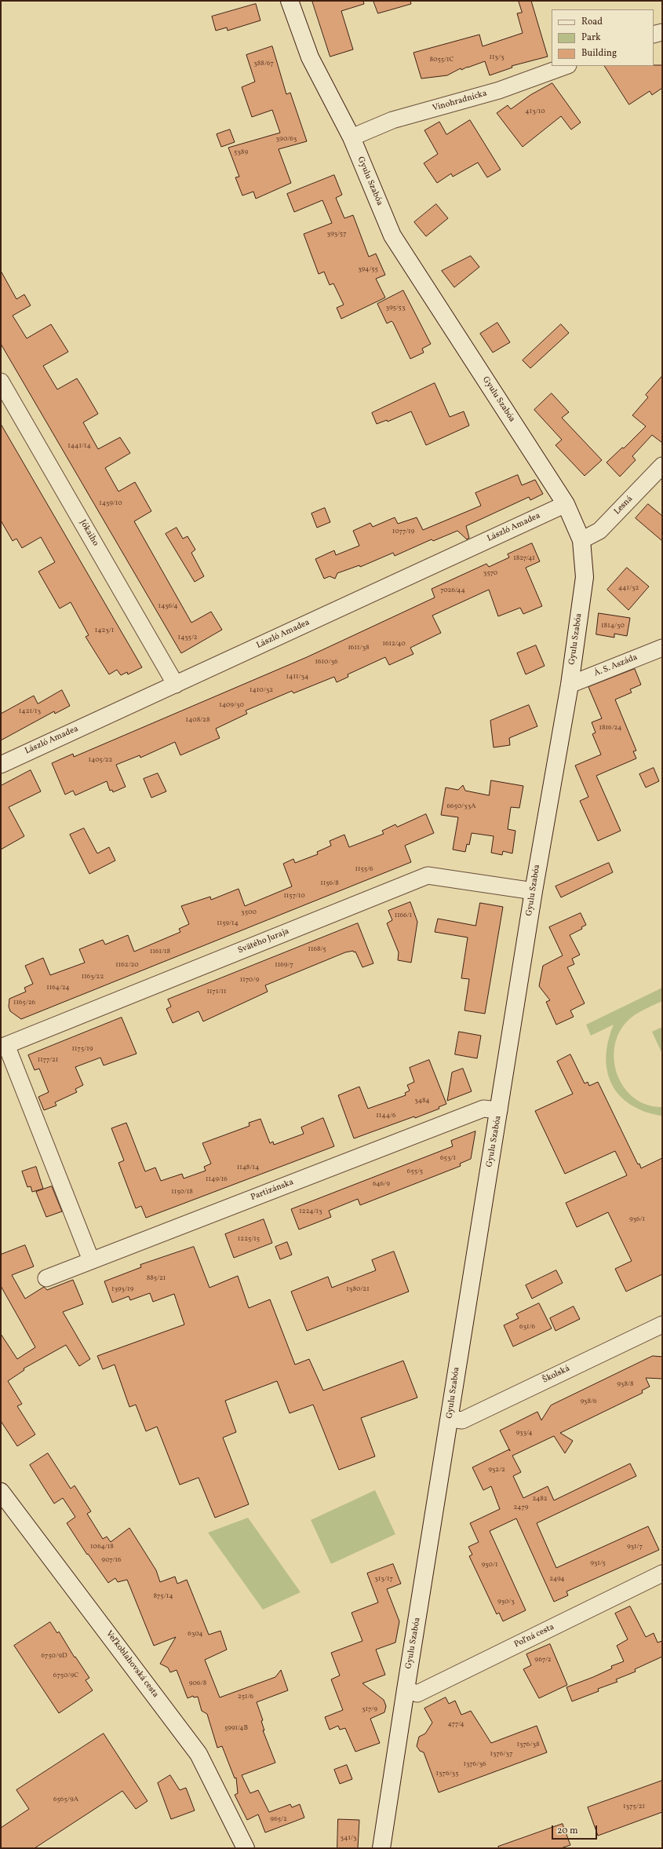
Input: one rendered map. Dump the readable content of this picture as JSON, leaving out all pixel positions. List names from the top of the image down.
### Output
{
  "streets": {
    "street": [
      "Vinohradnícka",
      "Gyulu Szabóa",
      "Lesná",
      "László Amadea",
      "Jókaiho",
      "Á. S. Aszáda",
      "Svätého Juraja",
      "Partizánska",
      "Školská",
      "Poľná cesta",
      "Veľkoblahovská cesta"
    ]
  },
  "crossings": [
    ["Vinohradnícka", "Gyulu Szabóa"],
    ["Gyulu Szabóa", "Lesná"],
    ["Gyulu Szabóa", "László Amadea"],
    ["Gyulu Szabóa", "Á. S. Aszáda"],
    ["Gyulu Szabóa", "Svätého Juraja"],
    ["Gyulu Szabóa", "Partizánska"],
    ["Gyulu Szabóa", "Školská"],
    ["Gyulu Szabóa", "Poľná cesta"],
    ["László Amadea", "Jókaiho"]
  ],
  "house_numbers": [
    "113/3",
    "8055/1C",
    "388/67",
    "413/10",
    "390/63",
    "5389",
    "393/57",
    "394/55",
    "395/53",
    "1441/14",
    "1439/10",
    "1077/19",
    "1827/41",
    "3570",
    "441/32",
    "7026/44",
    "1436/4",
    "1814/30",
    "1423/1",
    "1435/2",
    "1612/40",
    "1611/38",
    "1610/36",
    "1411/34",
    "1410/32",
    "1409/30",
    "1421/13",
    "1408/28",
    "1816/24",
    "1405/22",
    "6650/33A",
    "1155/6",
    "1156/8",
    "1157/10",
    "3500",
    "1166/1",
    "1159/14",
    "1168/5",
    "1161/18",
    "1162/20",
    "1169/7",
    "1163/22",
    "1170/9",
    "1164/24",
    "1171/11",
    "1165/26",
    "1175/19",
    "1177/21",
    "3484",
    "1144/6",
    "653/1",
    "1148/14",
    "655/5",
    "1149/16",
    "646/9",
    "1150/18",
    "1224/13",
    "936/1",
    "1225/15",
    "885/21",
    "1393/19",
    "1380/21",
    "631/6",
    "938/8",
    "938/6",
    "933/4",
    "932/2",
    "2482",
    "2479",
    "1064/18",
    "931/7",
    "907/16",
    "931/5",
    "930/1",
    "313/17",
    "2494",
    "875/14",
    "930/3",
    "6304",
    "6750/9D",
    "967/2",
    "6750/9C",
    "906/8",
    "251/6",
    "317/9",
    "477/4",
    "5991/4B",
    "1376/38",
    "1376/37",
    "1376/36",
    "1376/35",
    "6565/9A",
    "1375/21",
    "965/2",
    "341/3"
  ],
  "legend": ["Road", "Park", "Building"],
  "scale_bar": "20 m"
}
